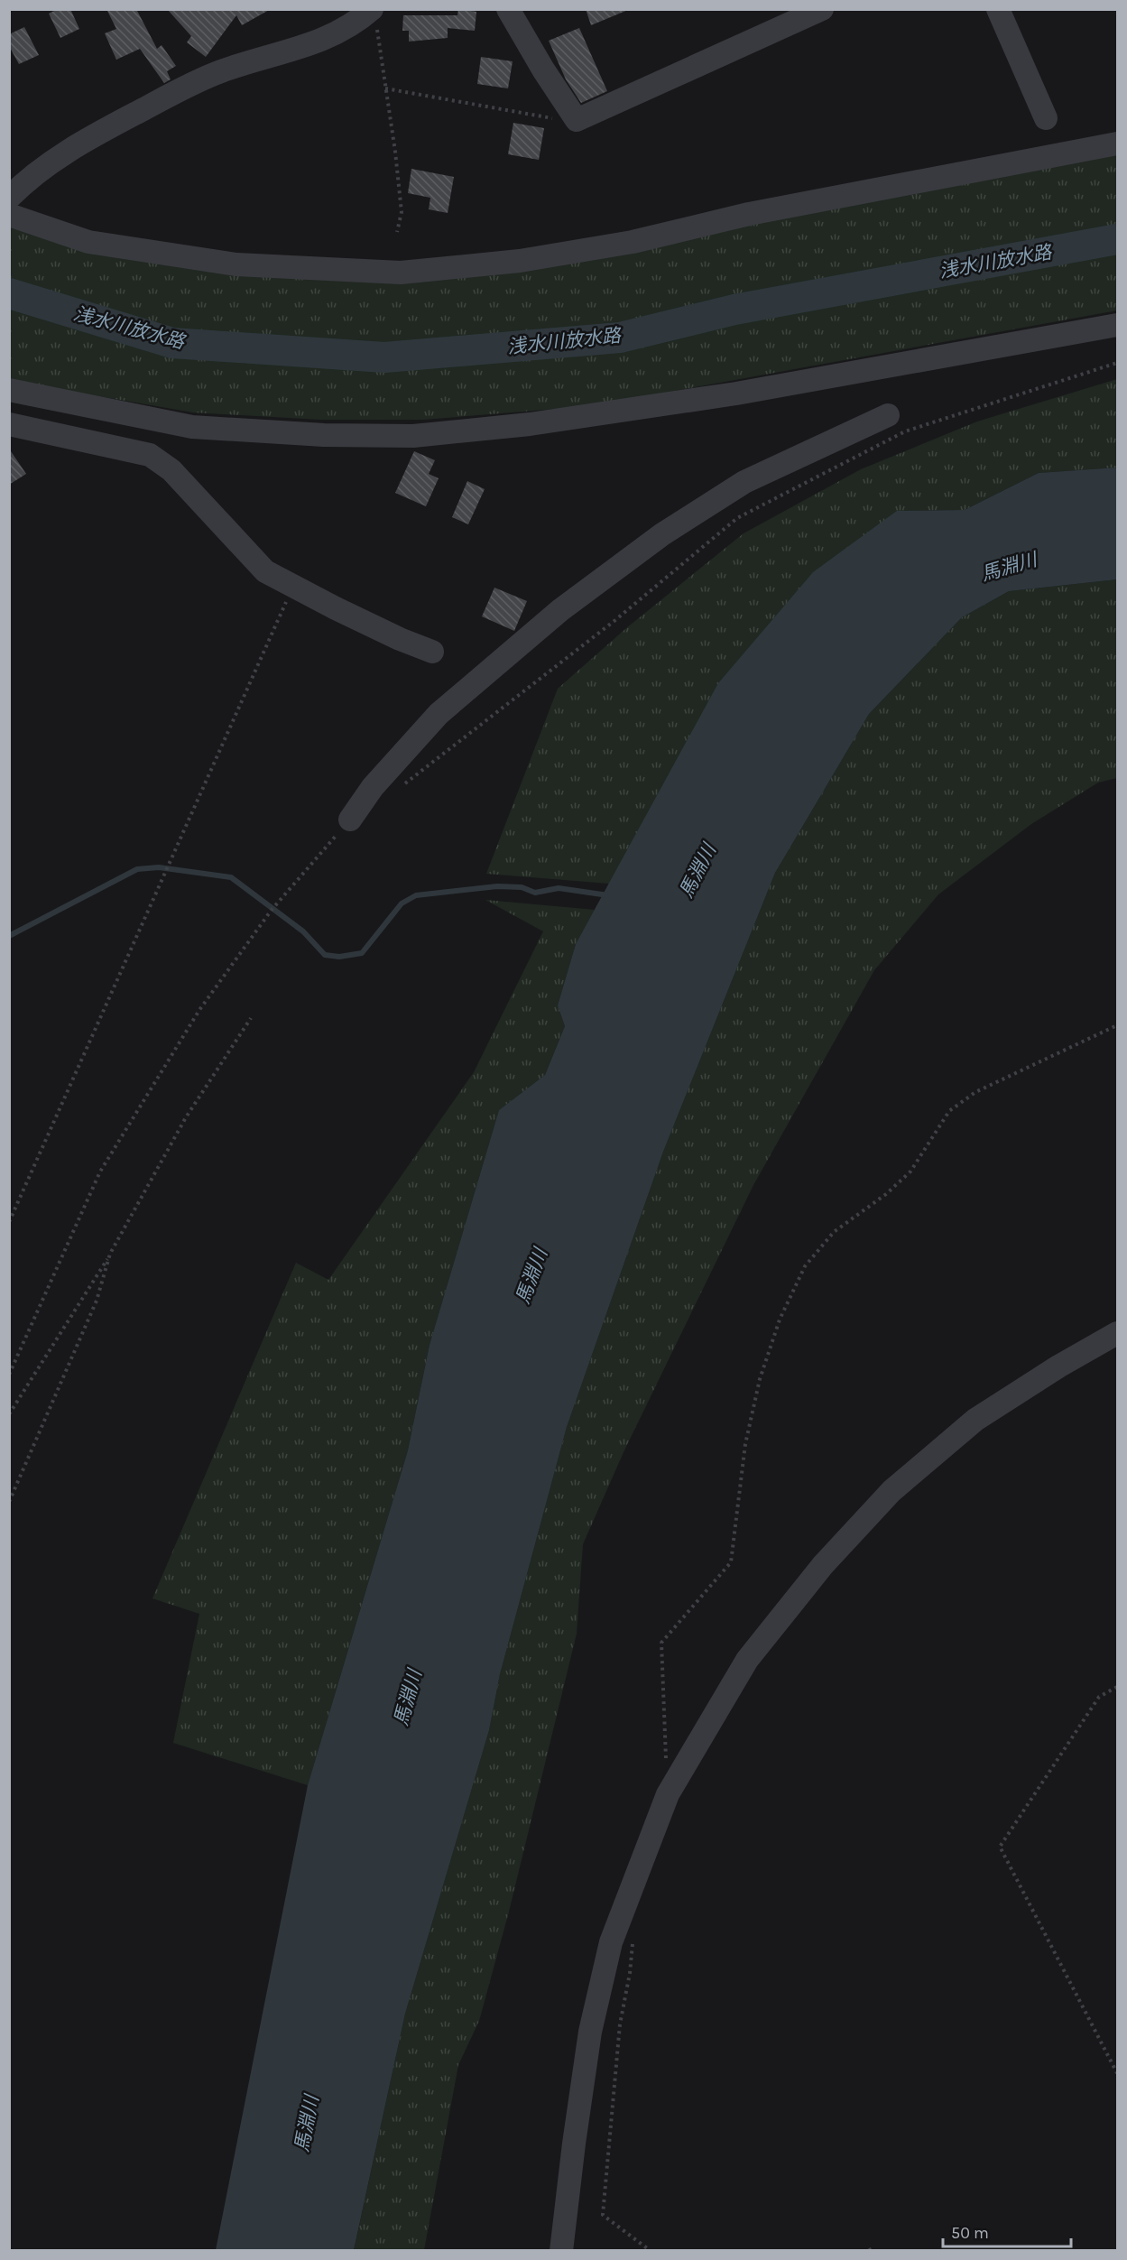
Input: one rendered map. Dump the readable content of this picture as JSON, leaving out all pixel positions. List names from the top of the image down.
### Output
{
  "water": ["浅水川放水路", "馬淵川"],
  "scale_bar": "50 m"
}
